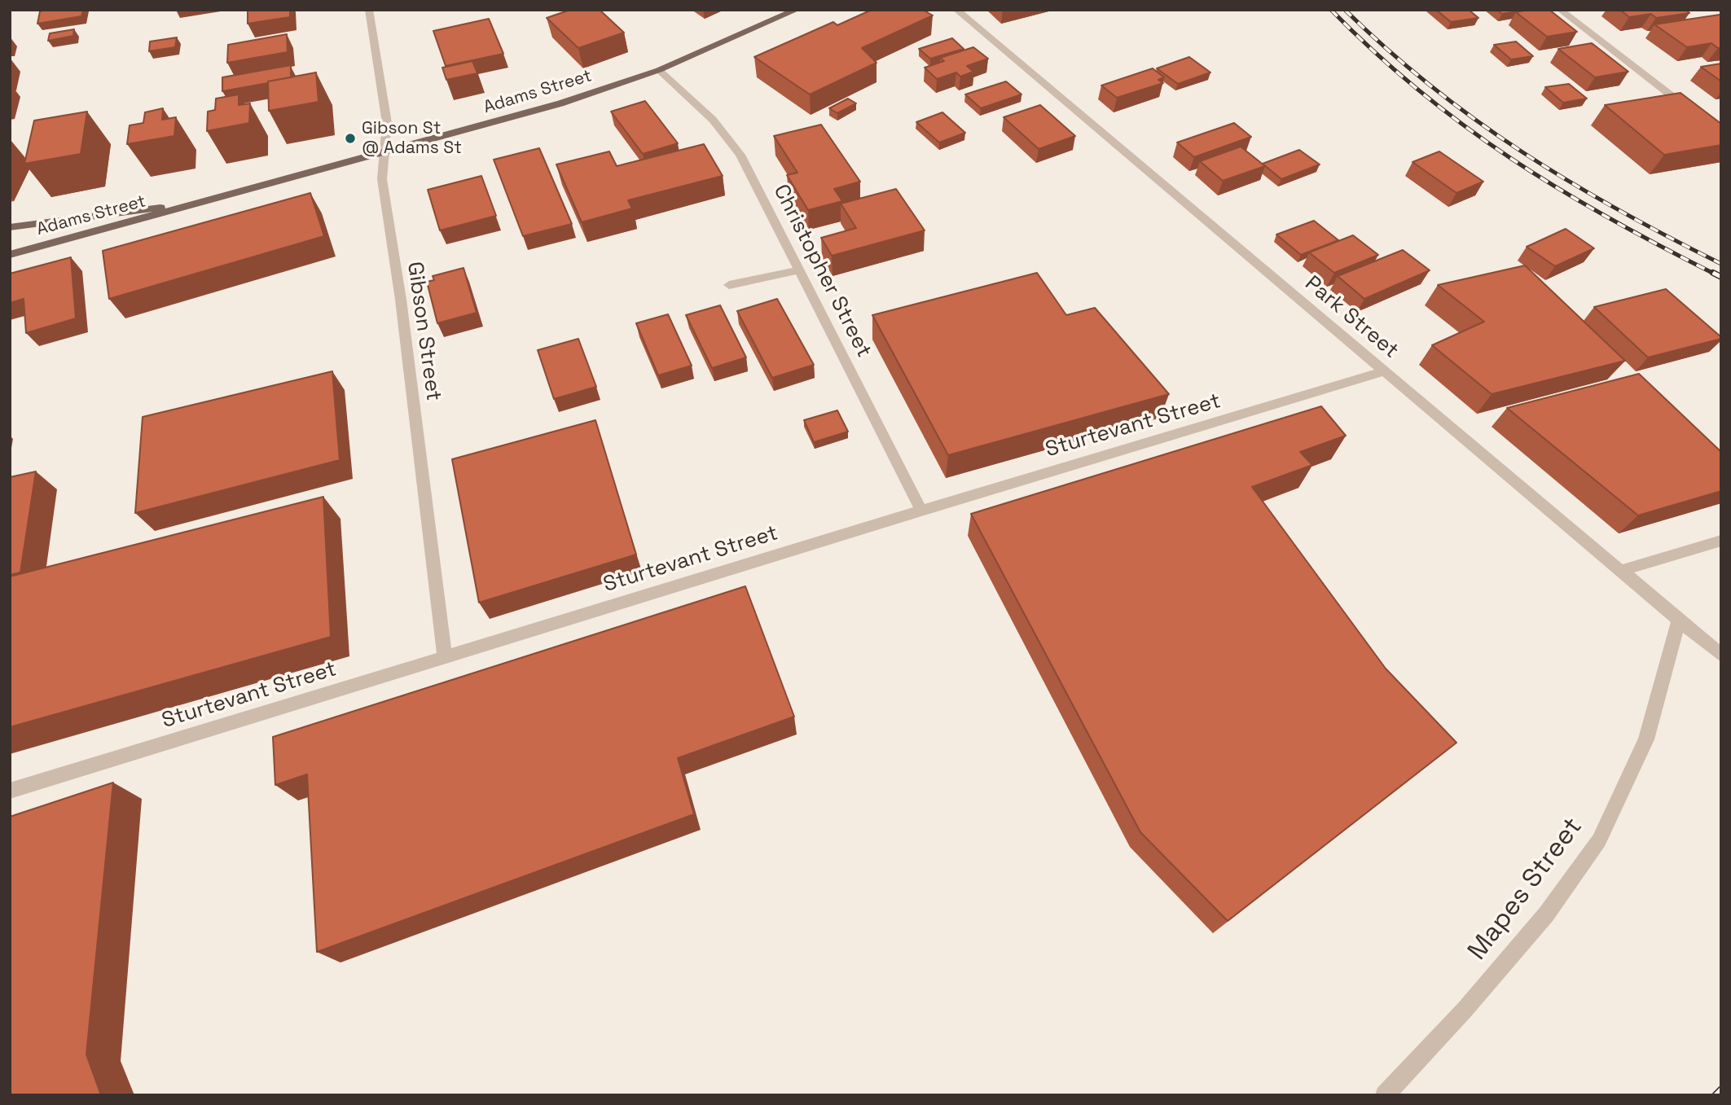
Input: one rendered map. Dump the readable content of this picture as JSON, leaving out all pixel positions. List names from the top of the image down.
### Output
{
  "streets": {
    "main road": ["Adams Street"],
    "street": [
      "Christopher Street",
      "Park Street",
      "Gibson Street",
      "Sturtevant Street",
      "Mapes Street"
    ]
  },
  "crossings": [
    ["Adams Street", "Christopher Street"],
    ["Adams Street", "Gibson Street"],
    ["Christopher Street", "Sturtevant Street"],
    ["Park Street", "Sturtevant Street"],
    ["Park Street", "Mapes Street"],
    ["Gibson Street", "Sturtevant Street"]
  ],
  "places": ["Gibson St @ Adams St"]
}
